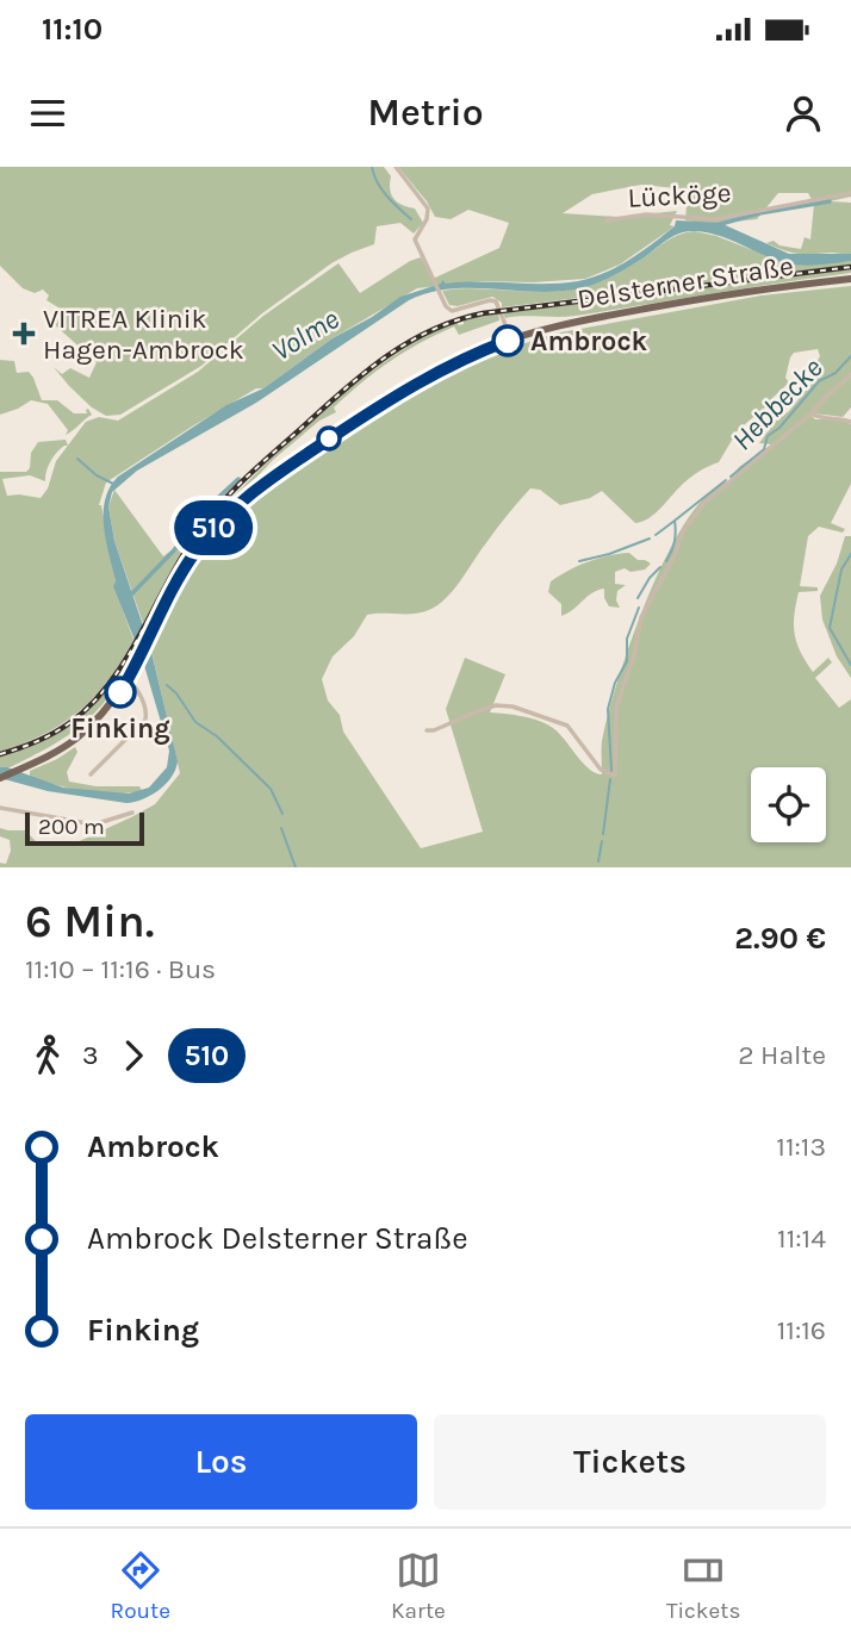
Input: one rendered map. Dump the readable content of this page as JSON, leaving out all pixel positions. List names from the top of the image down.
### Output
{
  "streets": {
    "main road": ["Delsterner Straße"],
    "street": ["Lücköge"]
  },
  "water": ["Volme", "Hebbecke"],
  "places": {
    "health": ["VITREA Klinik Hagen-Ambrock"],
    "other": ["Ambrock", "Finking"]
  },
  "lines": ["bus line 510"],
  "scale_bar": "200 m",
  "page": {
    "status": "11:10",
    "header": "Metrio",
    "on_map": "510",
    "scale": "200 m",
    "heading": ["6 Min.", "11:10 – 11:16 · Bus", "2.90 €"],
    "legs": ["3", "510", "2 Halte"],
    "list": [
      {
        "name": "Ambrock",
        "value": "11:13"
      },
      {
        "name": "Ambrock Delsterner Straße",
        "value": "11:14"
      },
      {
        "name": "Finking",
        "value": "11:16"
      }
    ],
    "buttons": ["Los", "Tickets"],
    "tabs": ["Route", "Karte", "Tickets"]
  }
}
